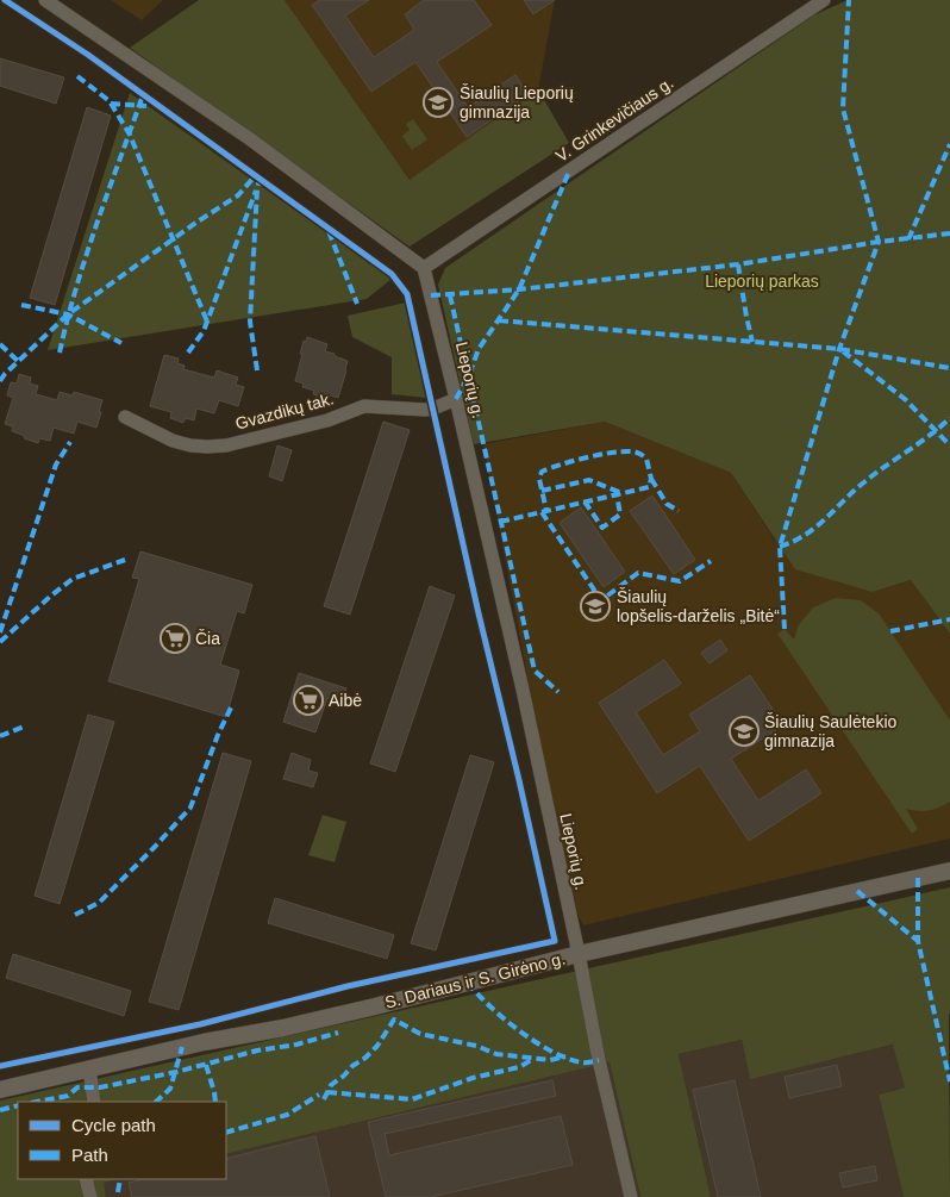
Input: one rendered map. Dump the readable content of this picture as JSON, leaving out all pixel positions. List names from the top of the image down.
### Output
{
  "streets": {
    "street": [
      "V. Grinkevičiaus g.",
      "Lieporių g.",
      "Gvazdikų tak.",
      "S. Dariaus ir S. Girėno g."
    ]
  },
  "crossings": [
    ["V. Grinkevičiaus g.", "Lieporių g."],
    ["Lieporių g.", "Gvazdikų tak."],
    ["Lieporių g.", "S. Dariaus ir S. Girėno g."]
  ],
  "parks": ["Lieporių parkas"],
  "places": {
    "school or university": ["Šiaulių Lieporių gimnazija", "Šiaulių lopšelis-darželis „Bitė“", "Šiaulių Saulėtekio gimnazija"],
    "supermarket": ["Čia", "Aibė"]
  },
  "legend": ["Cycle path", "Path"]
}
